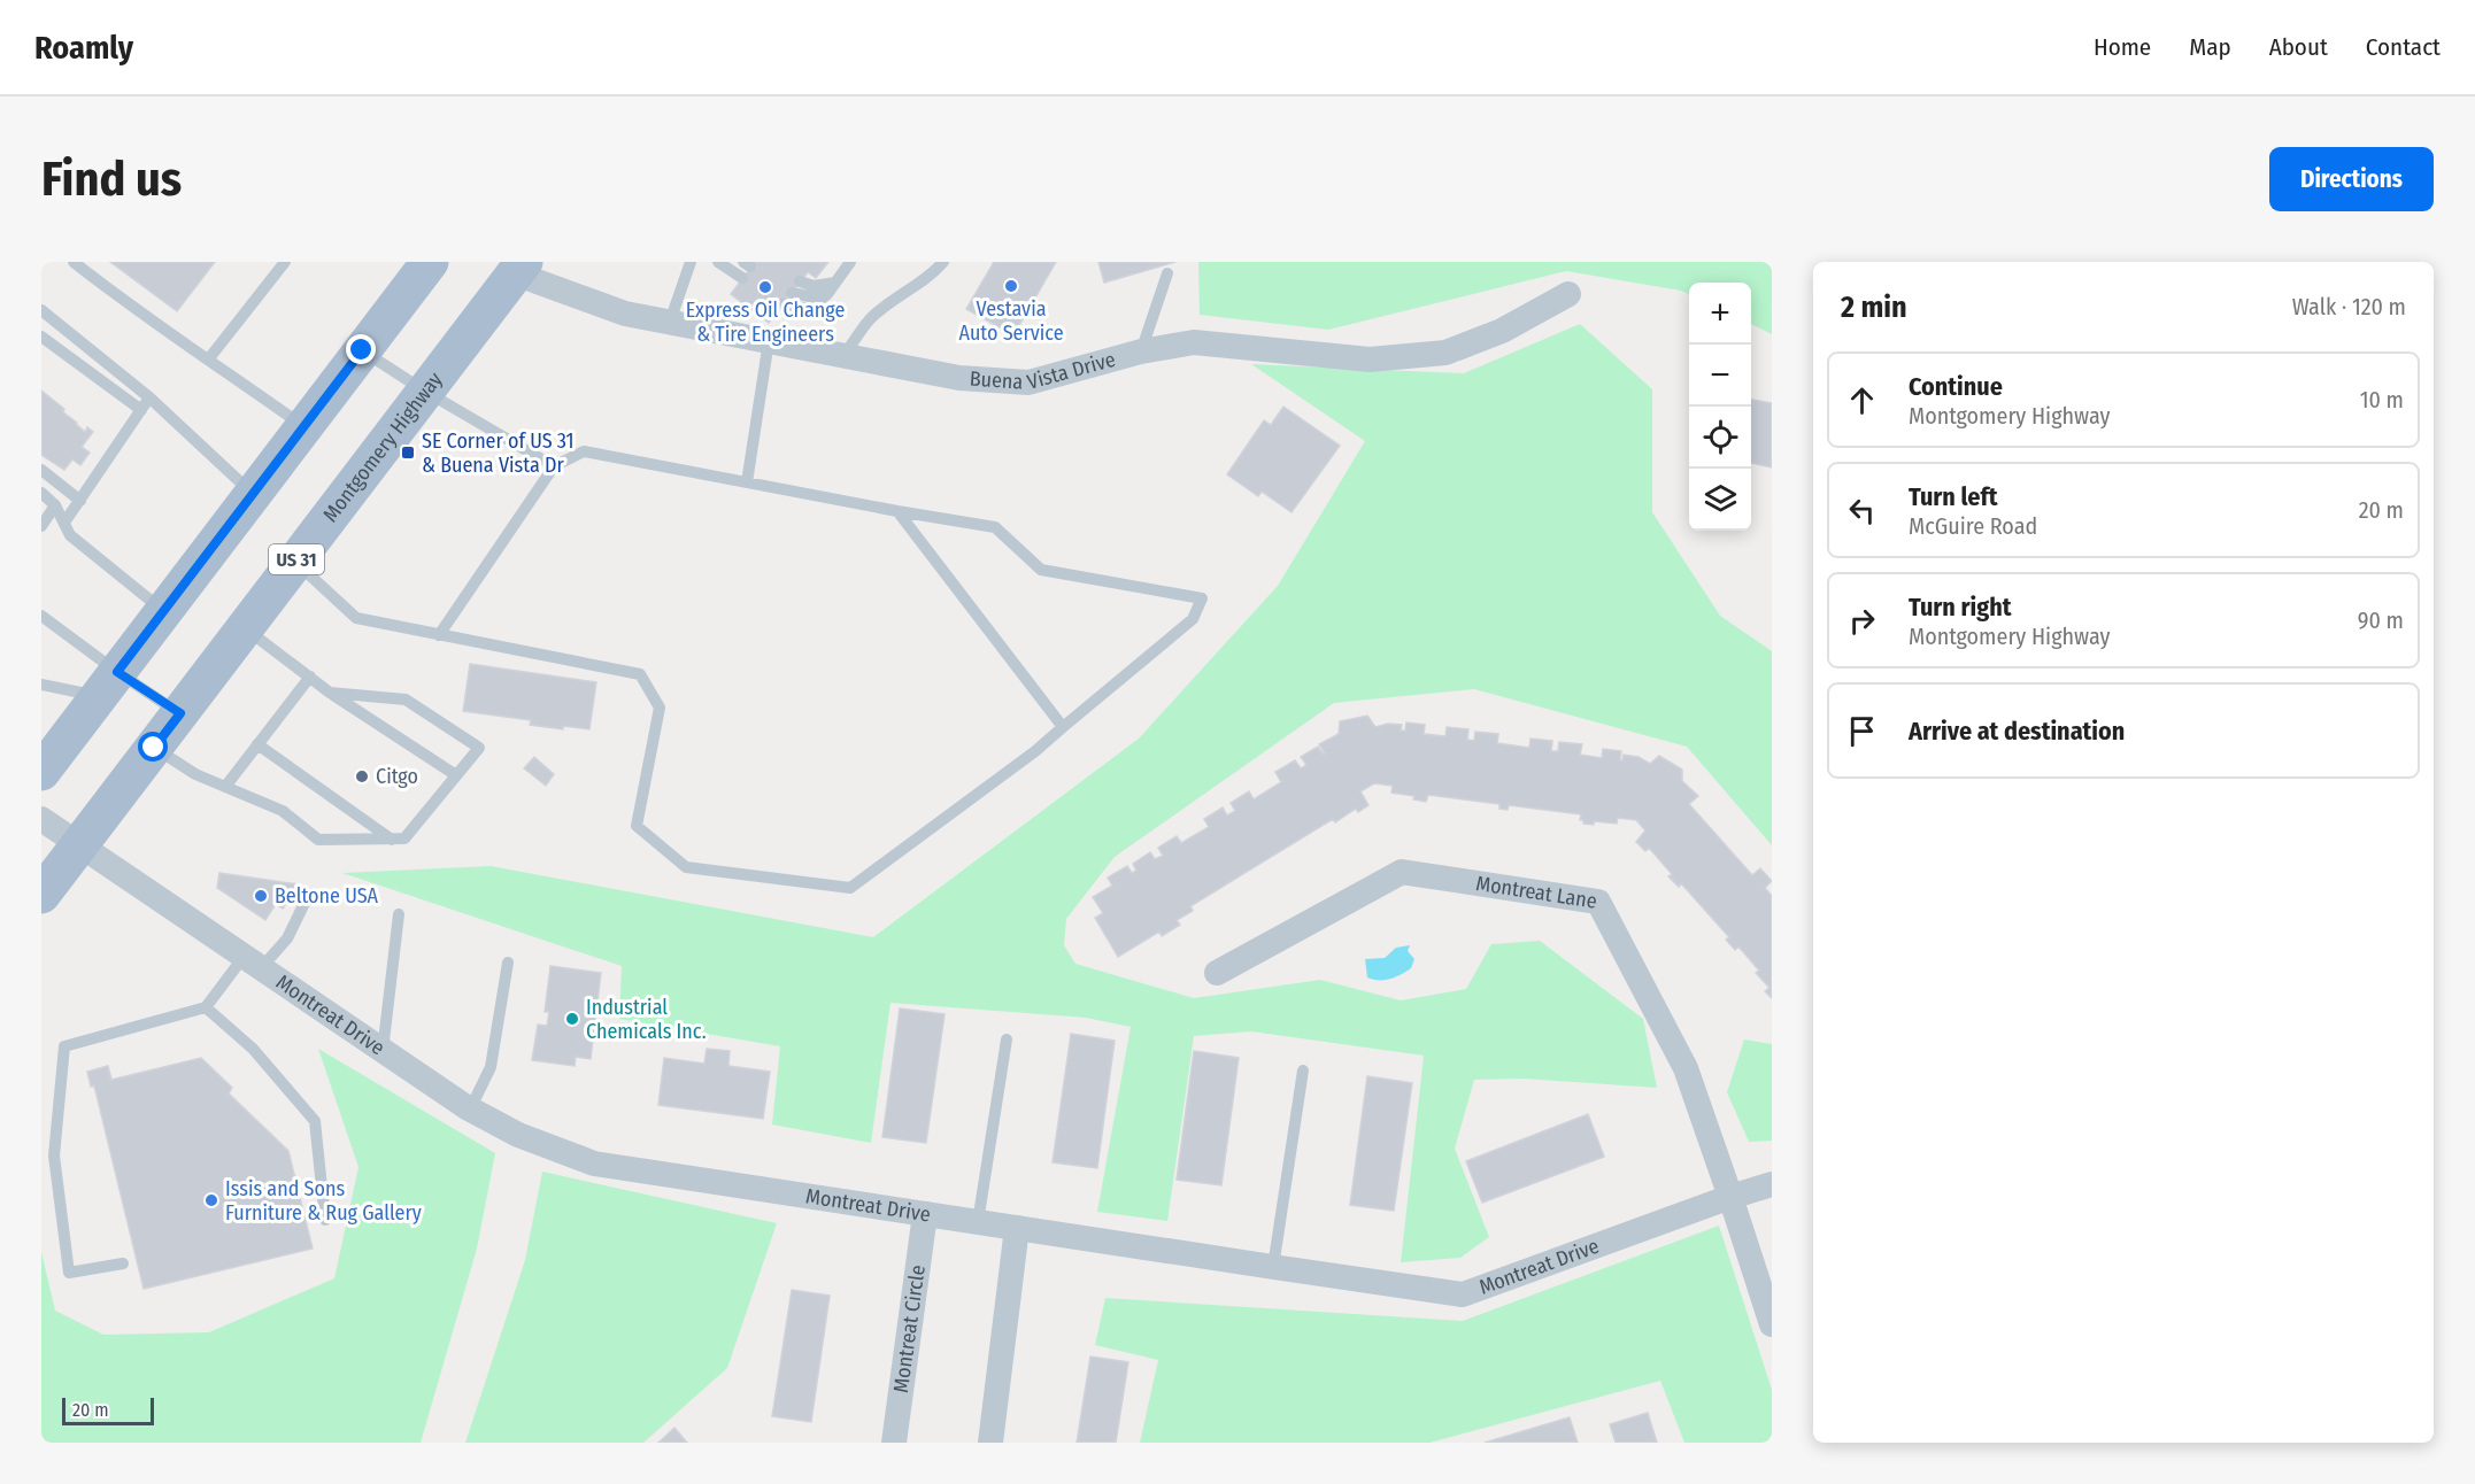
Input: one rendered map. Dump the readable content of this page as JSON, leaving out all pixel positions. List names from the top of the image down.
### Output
{
  "streets": {
    "main road": ["Montgomery Highway", "US 31"],
    "street": [
      "Buena Vista Drive",
      "Montreat Lane",
      "Montreat Drive",
      "Montreat Circle"
    ]
  },
  "crossings": [
    ["Buena Vista Drive", "Montgomery Highway"],
    ["Montgomery Highway", "Montreat Drive"],
    ["Montreat Lane", "Montreat Drive"],
    ["Montreat Drive", "Montreat Circle"]
  ],
  "places": {
    "other": [
      "Vestavia Auto Service",
      "Express Oil Change & Tire Engineers",
      "Citgo",
      "Beltone USA",
      "Industrial Chemicals Inc.",
      "Issis and Sons Furniture & Rug Gallery"
    ],
    "transit": ["SE Corner of US 31 & Buena Vista Dr"]
  },
  "scale_bar": "20 m",
  "page": {
    "header": "Roamly",
    "nav": [
      "Home",
      "Map",
      "About",
      "Contact"
    ],
    "buttons": "Directions",
    "title": "Find us",
    "heading": ["2 min", "Walk · 120 m"],
    "map_buttons": ["+", "−"],
    "list": [
      ["Continue", "Montgomery Highway", "10 m"],
      ["Turn left", "McGuire Road", "20 m"],
      ["Turn right", "Montgomery Highway", "90 m"],
      "Arrive at destination"
    ],
    "scale": "20 m"
  }
}
